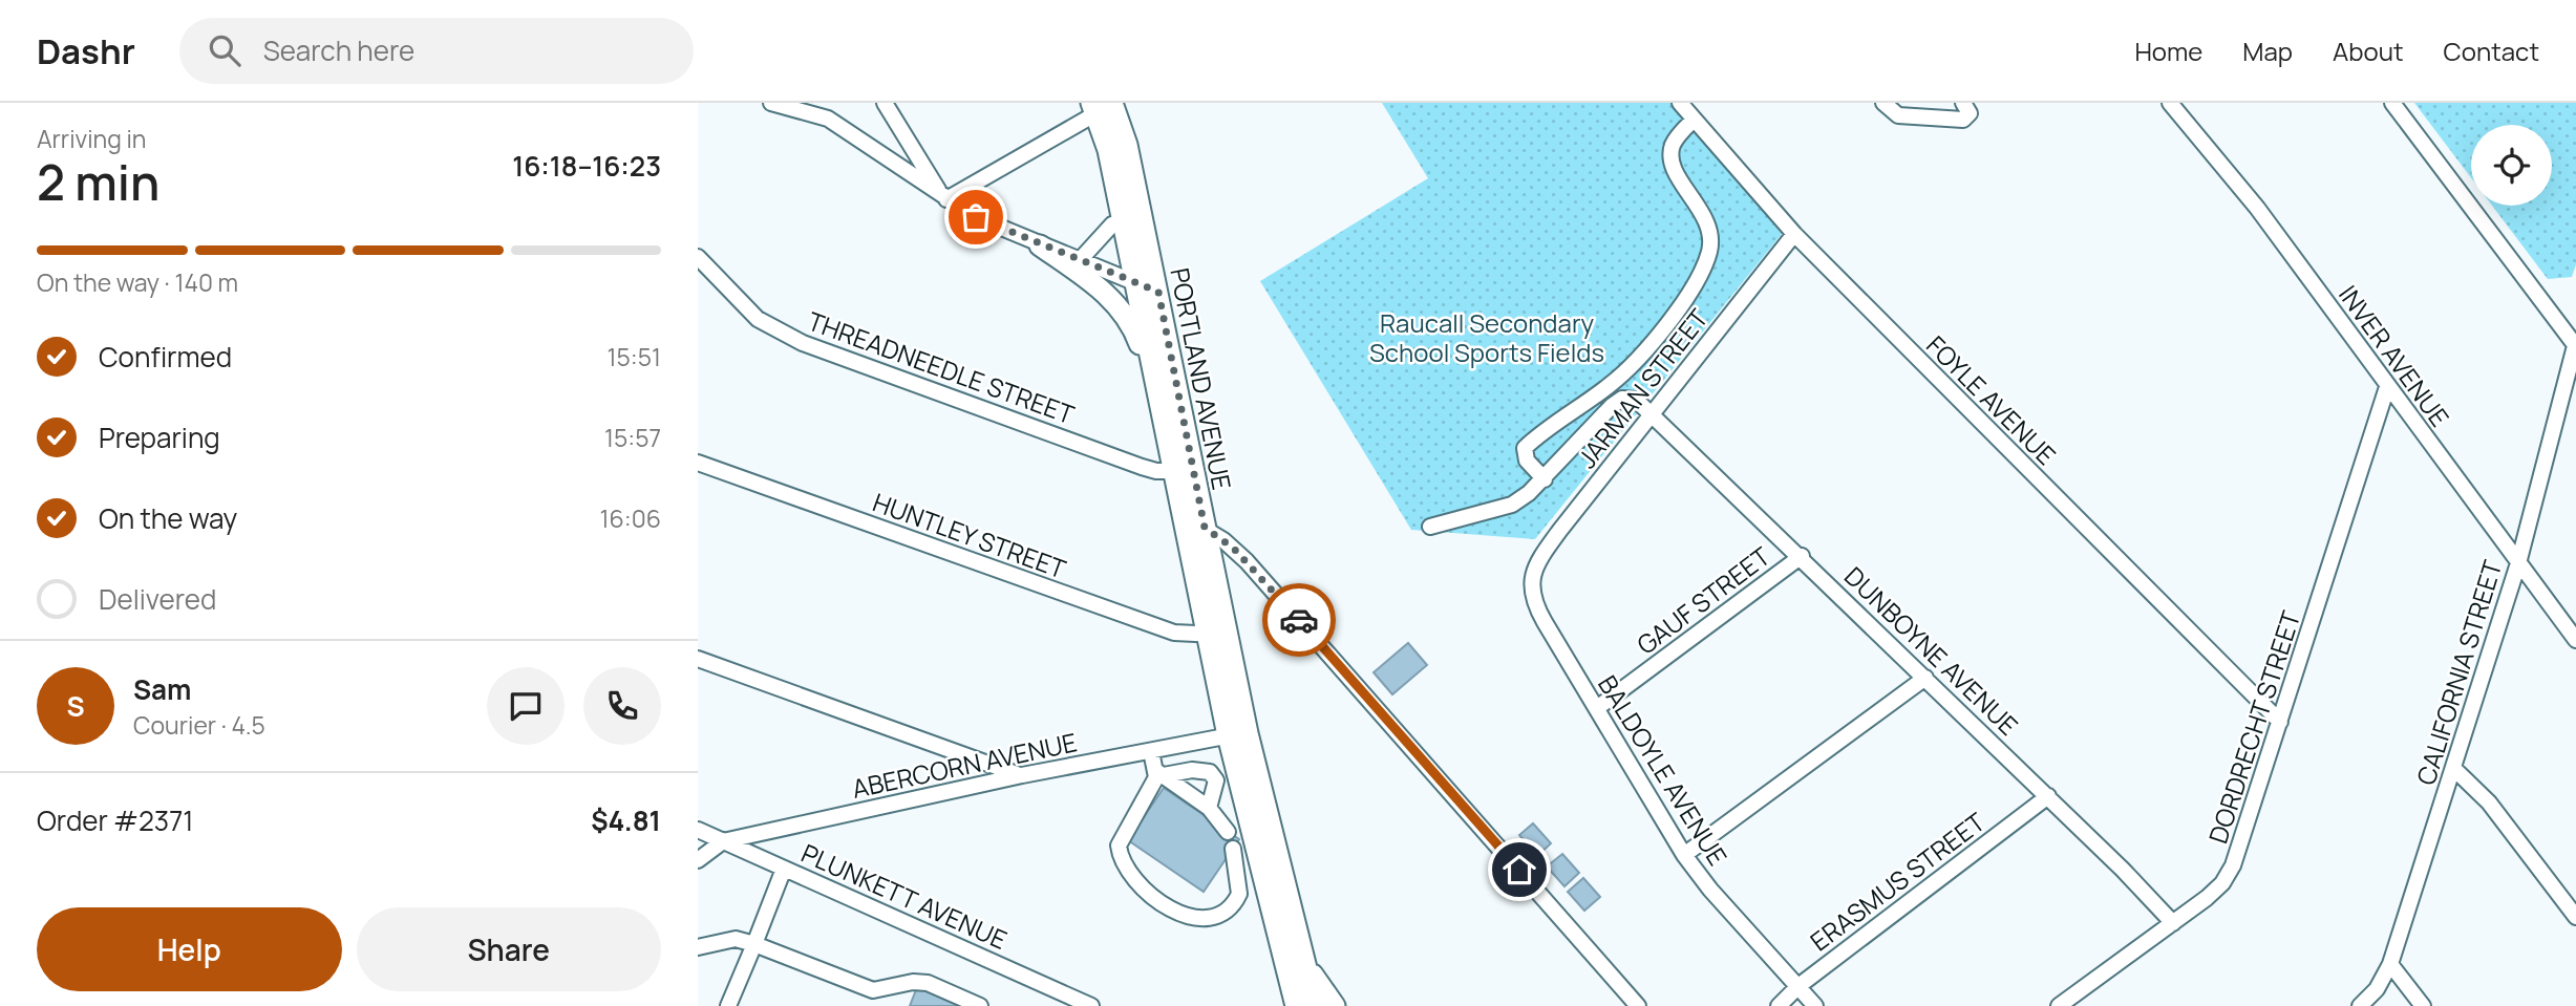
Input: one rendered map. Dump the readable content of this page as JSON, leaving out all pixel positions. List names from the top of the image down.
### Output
{
  "streets": {
    "main road": ["PORTLAND AVENUE"],
    "street": [
      "INVER AVENUE",
      "THREADNEEDLE STREET",
      "JARMAN STREET",
      "FOYLE AVENUE",
      "HUNTLEY STREET",
      "GAUF STREET",
      "DUNBOYNE AVENUE",
      "CALIFORNIA STREET",
      "DORDRECHT STREET",
      "ABERCORN AVENUE",
      "BALDOYLE AVENUE",
      "ERASMUS STREET",
      "PLUNKETT AVENUE"
    ]
  },
  "crossings": [
    ["INVER AVENUE", "CALIFORNIA STREET"],
    ["INVER AVENUE", "DORDRECHT STREET"],
    ["THREADNEEDLE STREET", "PORTLAND AVENUE"],
    ["PORTLAND AVENUE", "HUNTLEY STREET"],
    ["PORTLAND AVENUE", "ABERCORN AVENUE"],
    ["JARMAN STREET", "FOYLE AVENUE"],
    ["JARMAN STREET", "DUNBOYNE AVENUE"],
    ["JARMAN STREET", "BALDOYLE AVENUE"],
    ["FOYLE AVENUE", "DORDRECHT STREET"],
    ["GAUF STREET", "DUNBOYNE AVENUE"],
    ["GAUF STREET", "BALDOYLE AVENUE"],
    ["DUNBOYNE AVENUE", "DORDRECHT STREET"],
    ["DUNBOYNE AVENUE", "ERASMUS STREET"],
    ["ABERCORN AVENUE", "PLUNKETT AVENUE"],
    ["BALDOYLE AVENUE", "ERASMUS STREET"]
  ],
  "parks": ["Raucall Secondary School Sports Fields"],
  "page": {
    "header": "Dashr",
    "search": "Search here",
    "nav": [
      "Home",
      "Map",
      "About",
      "Contact"
    ],
    "heading": ["2 min", "Arriving in", "16:18–16:23"],
    "panel": [
      "Sam",
      "Courier · 4.5",
      "Order #2371",
      "$4.81"
    ],
    "bar": "On the way · 140 m",
    "list": [
      ["Confirmed", "15:51"],
      ["Preparing", "15:57"],
      ["On the way", "16:06"],
      "Delivered"
    ],
    "round": "S",
    "buttons": ["Help", "Share"]
  }
}
